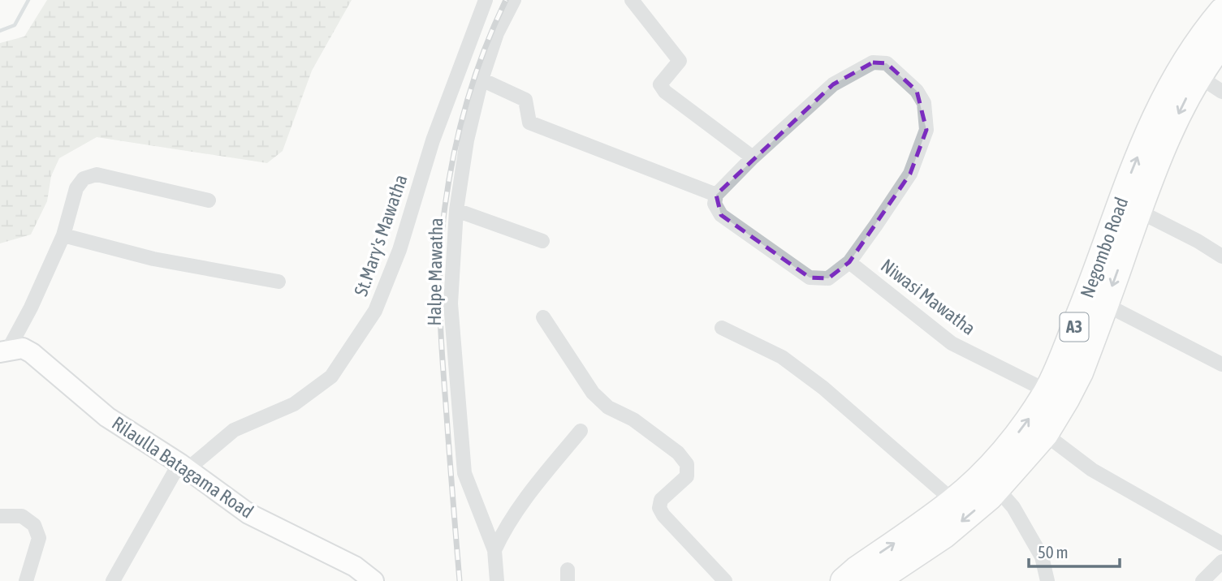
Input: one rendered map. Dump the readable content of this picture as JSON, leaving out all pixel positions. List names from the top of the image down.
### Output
{
  "streets": {
    "highway": ["Negombo Road", "A3"],
    "street": [
      "St.Mary's Mawatha",
      "Halpe Mawatha",
      "Niwasi Mawatha",
      "Rilaulla Batagama Road"
    ]
  },
  "crossings": [
    ["St.Mary's Mawatha", "Rilaulla Batagama Road"],
    ["Negombo Road", "Niwasi Mawatha"]
  ],
  "scale_bar": "50 m"
}
